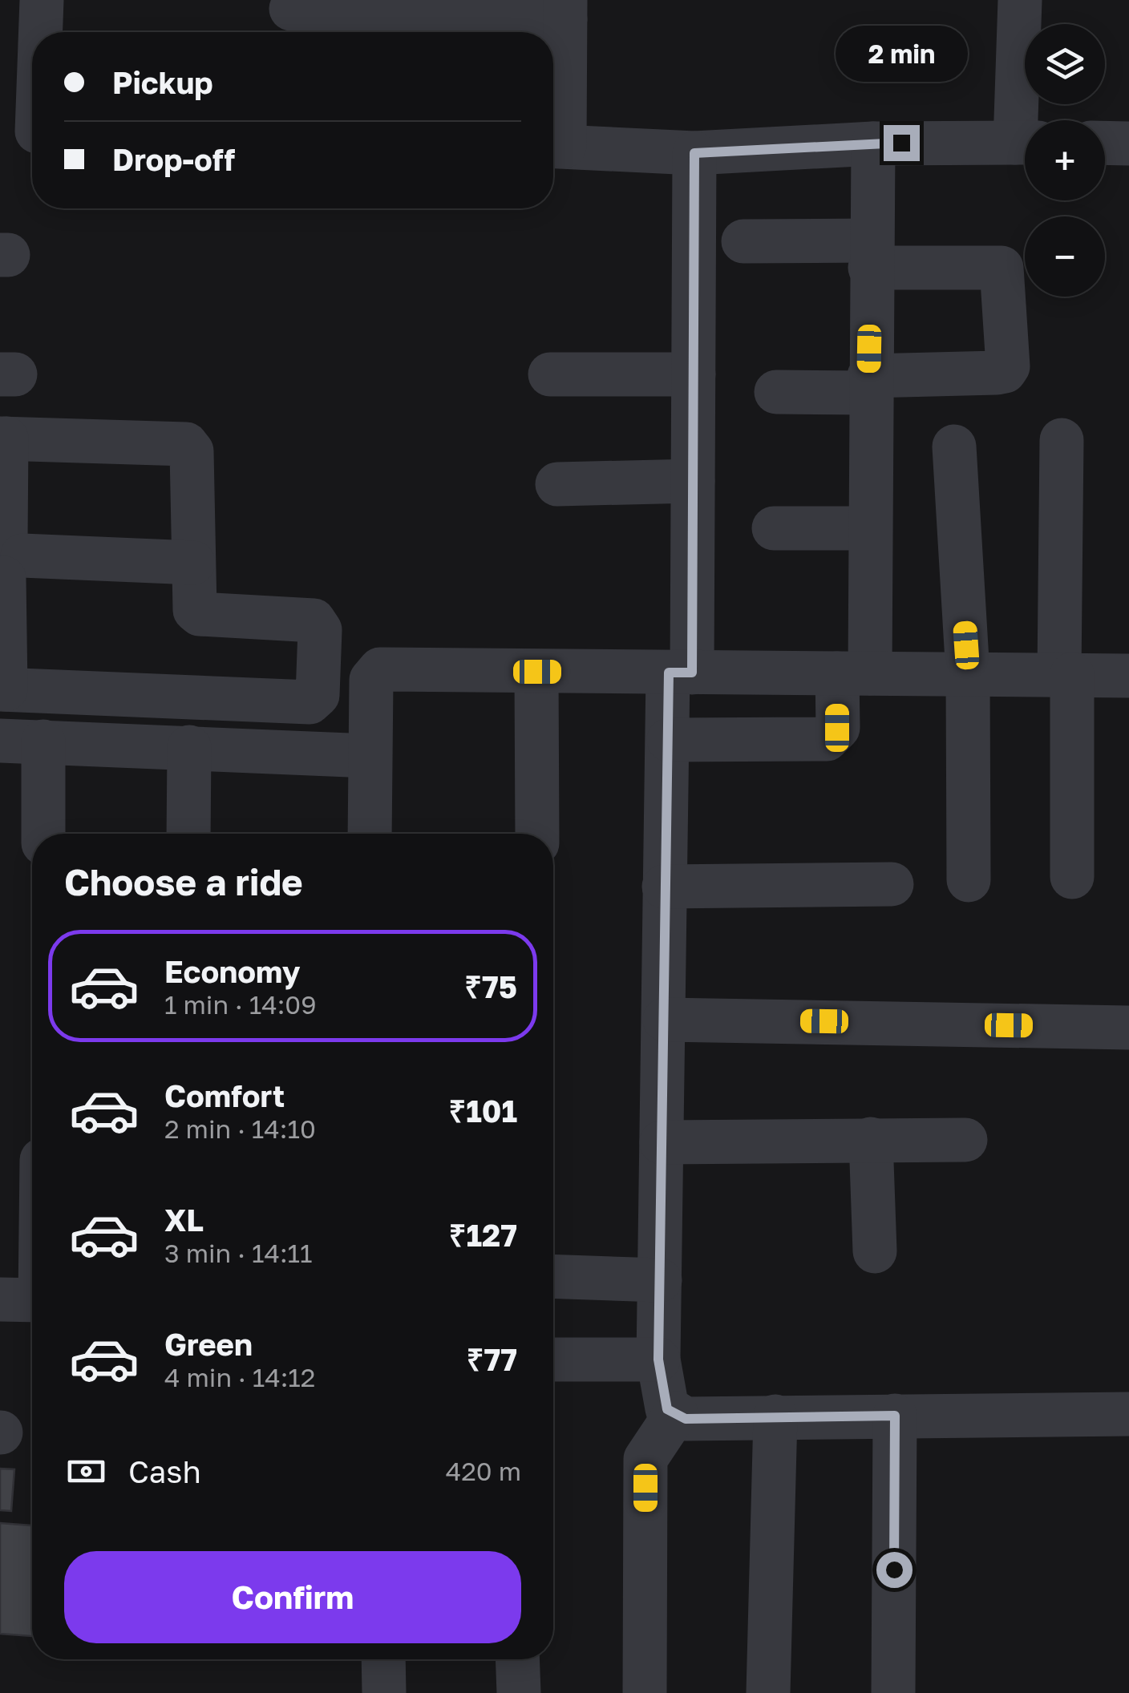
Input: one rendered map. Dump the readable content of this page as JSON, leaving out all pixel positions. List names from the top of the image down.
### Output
{
  "page": {
    "map_buttons": ["+", "−"],
    "bubble": "2 min",
    "banner": ["Pickup", "Drop-off"],
    "heading": "Choose a ride",
    "list": [
      {
        "name": "Economy",
        "note": "1 min · 14:09",
        "value": "₹75"
      },
      {
        "name": "Comfort",
        "note": "2 min · 14:10",
        "value": "₹101"
      },
      {
        "name": "XL",
        "note": "3 min · 14:11",
        "value": "₹127"
      },
      {
        "name": "Green",
        "note": "4 min · 14:12",
        "value": "₹77"
      }
    ],
    "pay": ["Cash", "420 m"],
    "buttons": "Confirm"
  }
}
